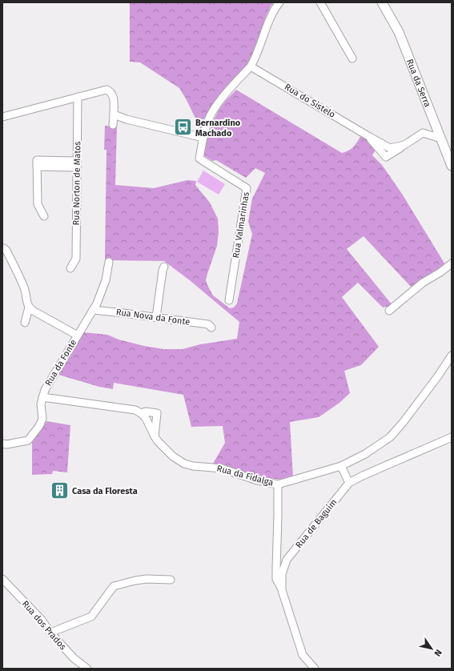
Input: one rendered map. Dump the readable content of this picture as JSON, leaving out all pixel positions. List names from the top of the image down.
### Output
{
  "streets": {
    "main road": ["Rua da Serra"],
    "street": [
      "Rua do Sistelo",
      "Rua Norton de Matos",
      "Rua Valmarinhas",
      "Rua Nova da Fonte",
      "Rua da Fonte",
      "Rua da Fidalga",
      "Rua de Baguim",
      "Rua dos Prados"
    ]
  },
  "crossings": [
    ["Rua da Serra", "Rua do Sistelo"],
    ["Rua Nova da Fonte", "Rua da Fonte"],
    ["Rua da Fidalga", "Rua de Baguim"]
  ],
  "places": {
    "bus stop": ["Bernardino Machado"],
    "building": ["Casa da Floresta"]
  },
  "north": "bottom right"
}
